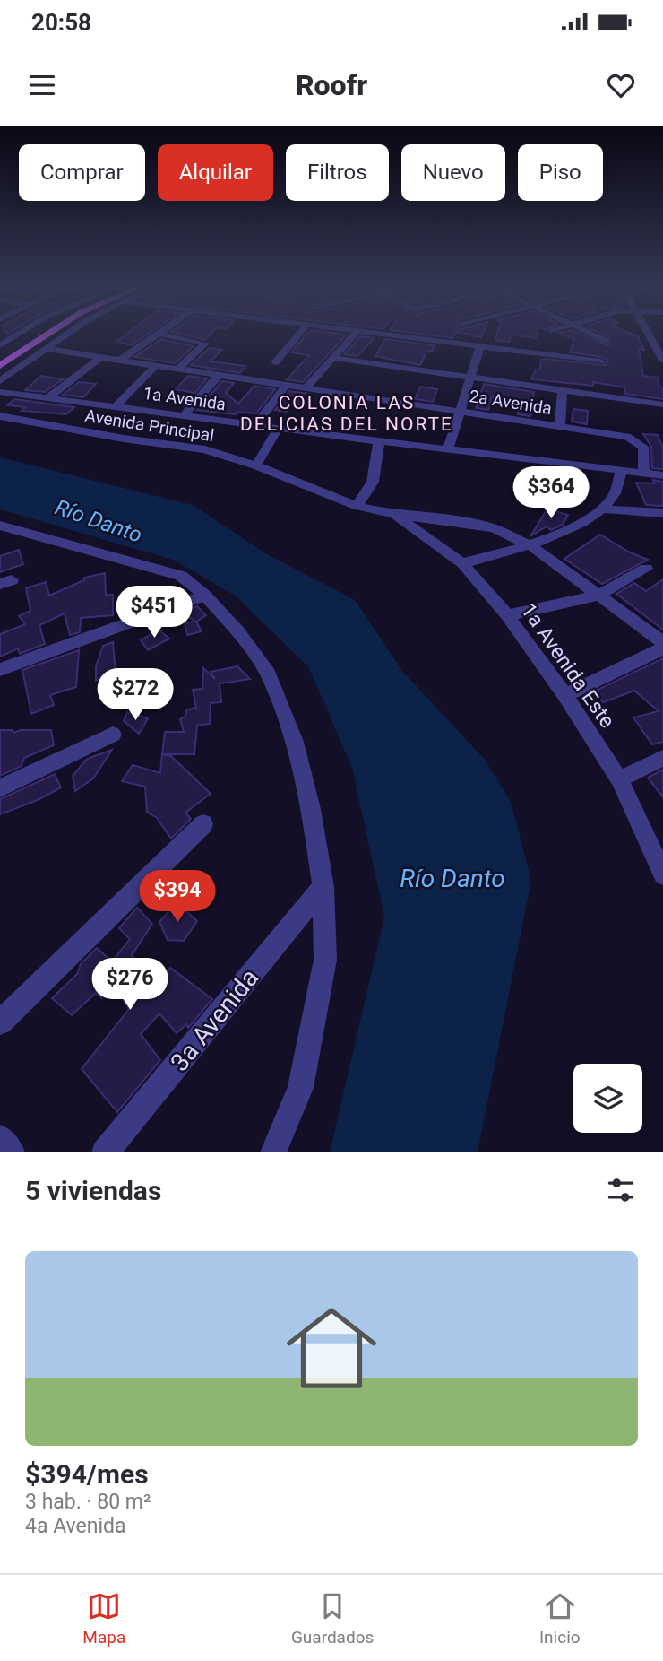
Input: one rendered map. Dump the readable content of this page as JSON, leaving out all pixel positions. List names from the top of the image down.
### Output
{
  "streets": {
    "street": [
      "1a Avenida",
      "2a Avenida",
      "Avenida Principal",
      "1a Avenida Este",
      "3a Avenida"
    ]
  },
  "crossings": [
    ["1a Avenida", "2a Avenida"],
    ["Avenida Principal", "1a Avenida Este"]
  ],
  "districts": ["COLONIA LAS DELICIAS DEL NORTE"],
  "water": ["Río Danto"],
  "page": {
    "status": "20:58",
    "header": "Roofr",
    "chip": [
      "Comprar",
      "Alquilar",
      "Filtros",
      "Nuevo",
      "Piso"
    ],
    "price": [
      "$364",
      "$451",
      "$272",
      "$394",
      "$276"
    ],
    "heading": "5 viviendas",
    "list": [
      {
        "name": "$394/mes",
        "note": "3 hab. · 80 m² · 4a Avenida"
      }
    ],
    "tabs": ["Mapa", "Guardados", "Inicio"]
  }
}
